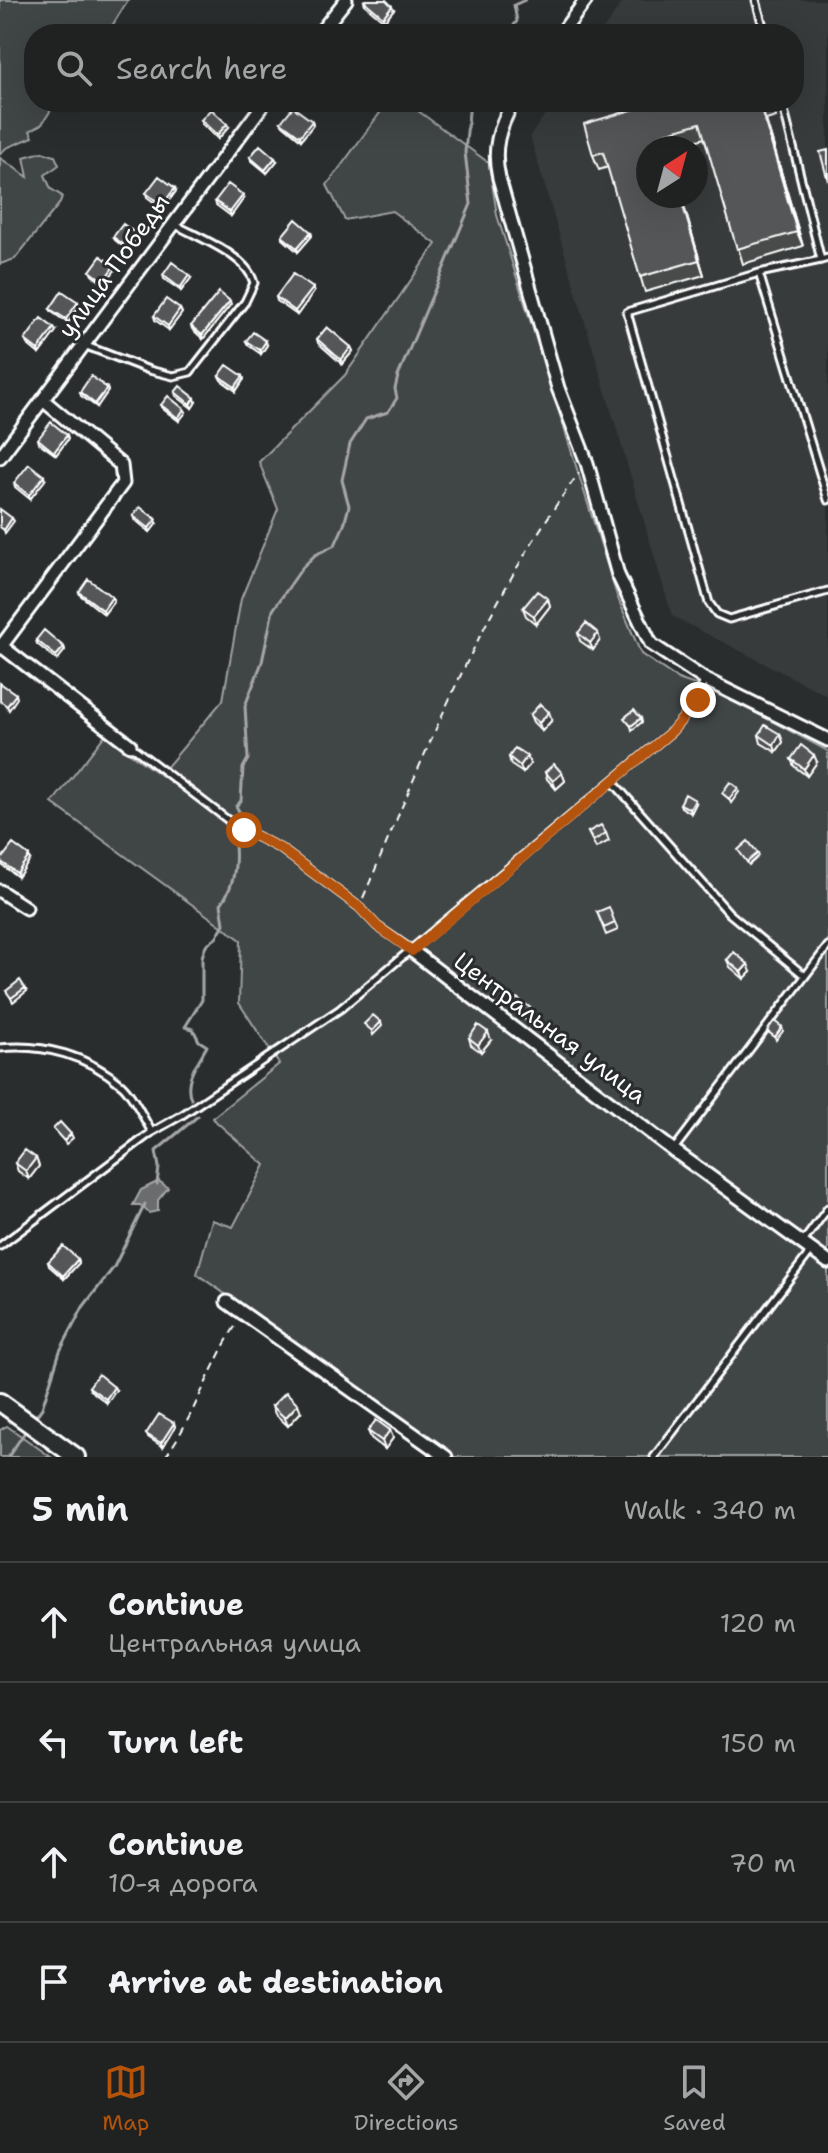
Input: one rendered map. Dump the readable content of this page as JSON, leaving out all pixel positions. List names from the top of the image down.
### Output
{
  "streets": {
    "street": ["улица Победы", "Центральная улица"]
  },
  "north": "top right",
  "page": {
    "search": "Search here",
    "heading": ["5 min", "Walk · 340 m"],
    "list": [
      ["Continue", "Центральная улица", "120 m"],
      ["Turn left", "150 m"],
      ["Continue", "10-я дорога", "70 m"],
      "Arrive at destination"
    ],
    "nav": ["Map", "Directions", "Saved"]
  }
}
